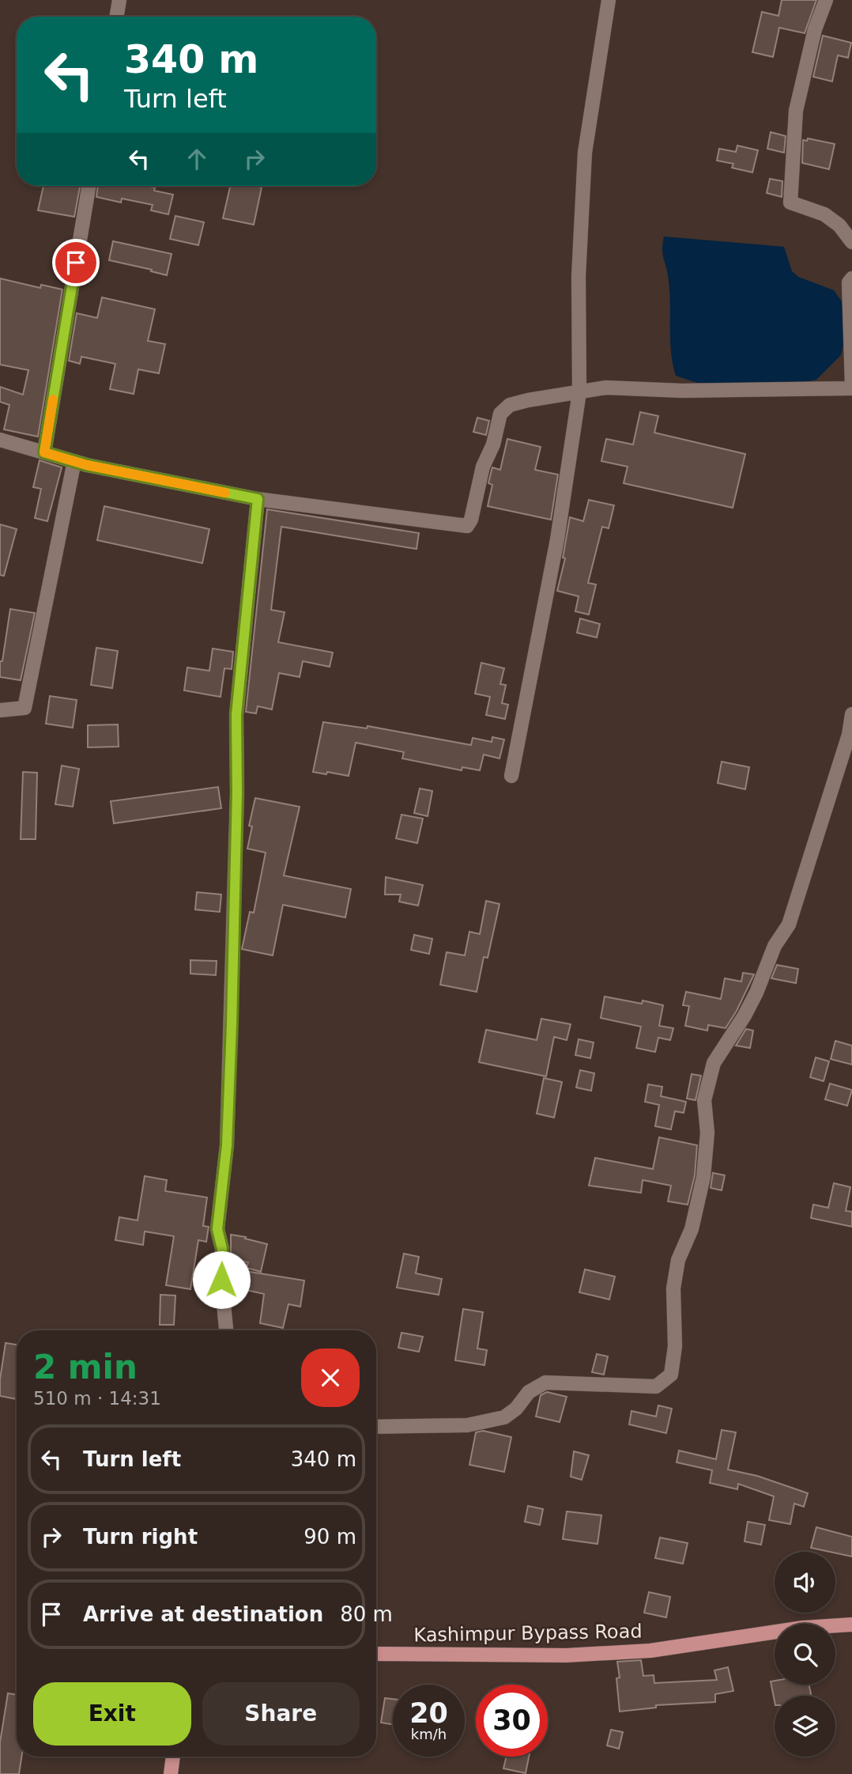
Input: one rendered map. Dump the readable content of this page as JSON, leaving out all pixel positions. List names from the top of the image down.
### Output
{
  "streets": {
    "main road": ["Kashimpur Bypass Road"]
  },
  "page": {
    "turn": ["340 m", "Turn left"],
    "heading": ["2 min", "510 m · 14:31"],
    "list": [
      {
        "name": "Turn left",
        "value": "340 m"
      },
      {
        "name": "Turn right",
        "value": "90 m"
      },
      {
        "name": "Arrive at destination",
        "value": "80 m"
      }
    ],
    "buttons": ["Exit", "Share"],
    "speed": "20 km/h",
    "limit": "30"
  }
}
